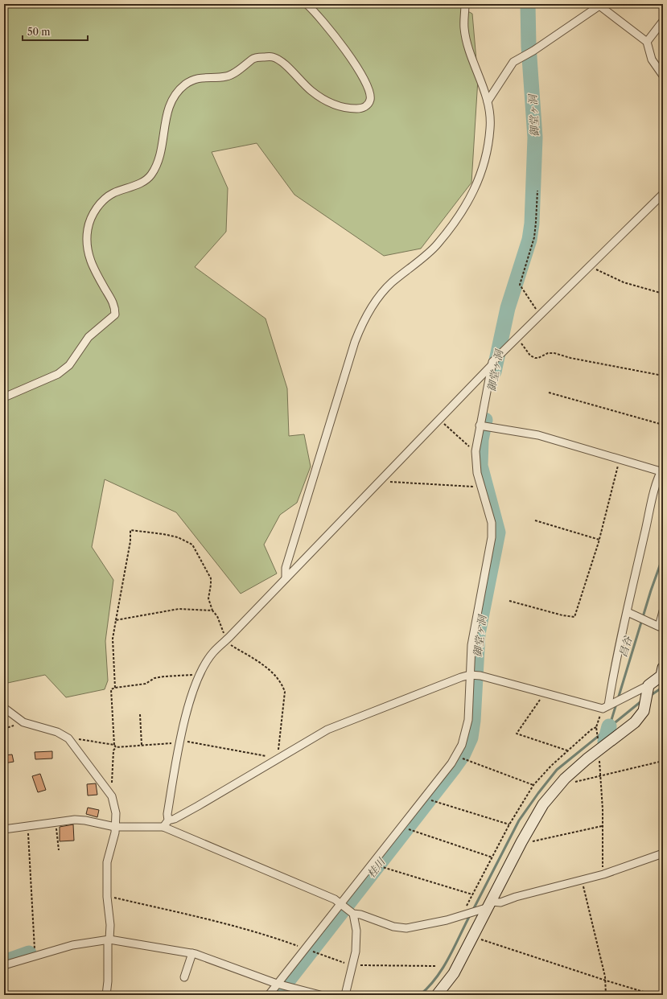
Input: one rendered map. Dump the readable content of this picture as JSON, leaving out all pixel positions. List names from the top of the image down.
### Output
{
  "water": ["御堂ヶ洞", "昌谷", "桂川"],
  "scale_bar": "50 m"
}
